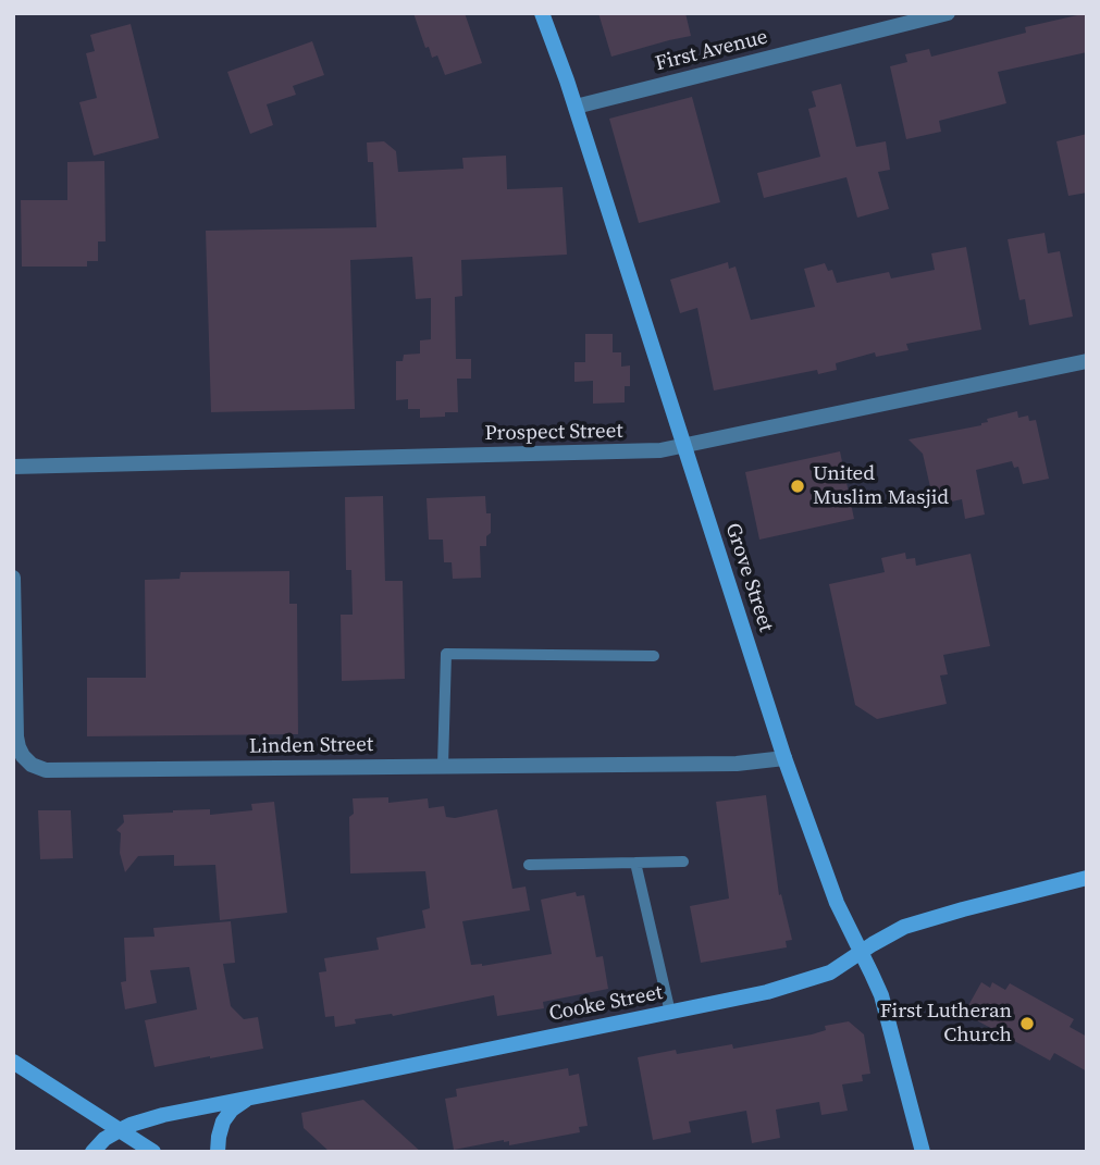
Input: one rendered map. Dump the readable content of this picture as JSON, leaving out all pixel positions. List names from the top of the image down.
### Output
{
  "streets": {
    "main road": ["Grove Street", "Cooke Street"],
    "street": ["First Avenue", "Prospect Street", "Linden Street"]
  },
  "crossings": [
    ["First Avenue", "Grove Street"],
    ["Prospect Street", "Grove Street"],
    ["Grove Street", "Linden Street"],
    ["Grove Street", "Cooke Street"]
  ],
  "places": ["United Muslim Masjid", "First Lutheran Church"]
}
